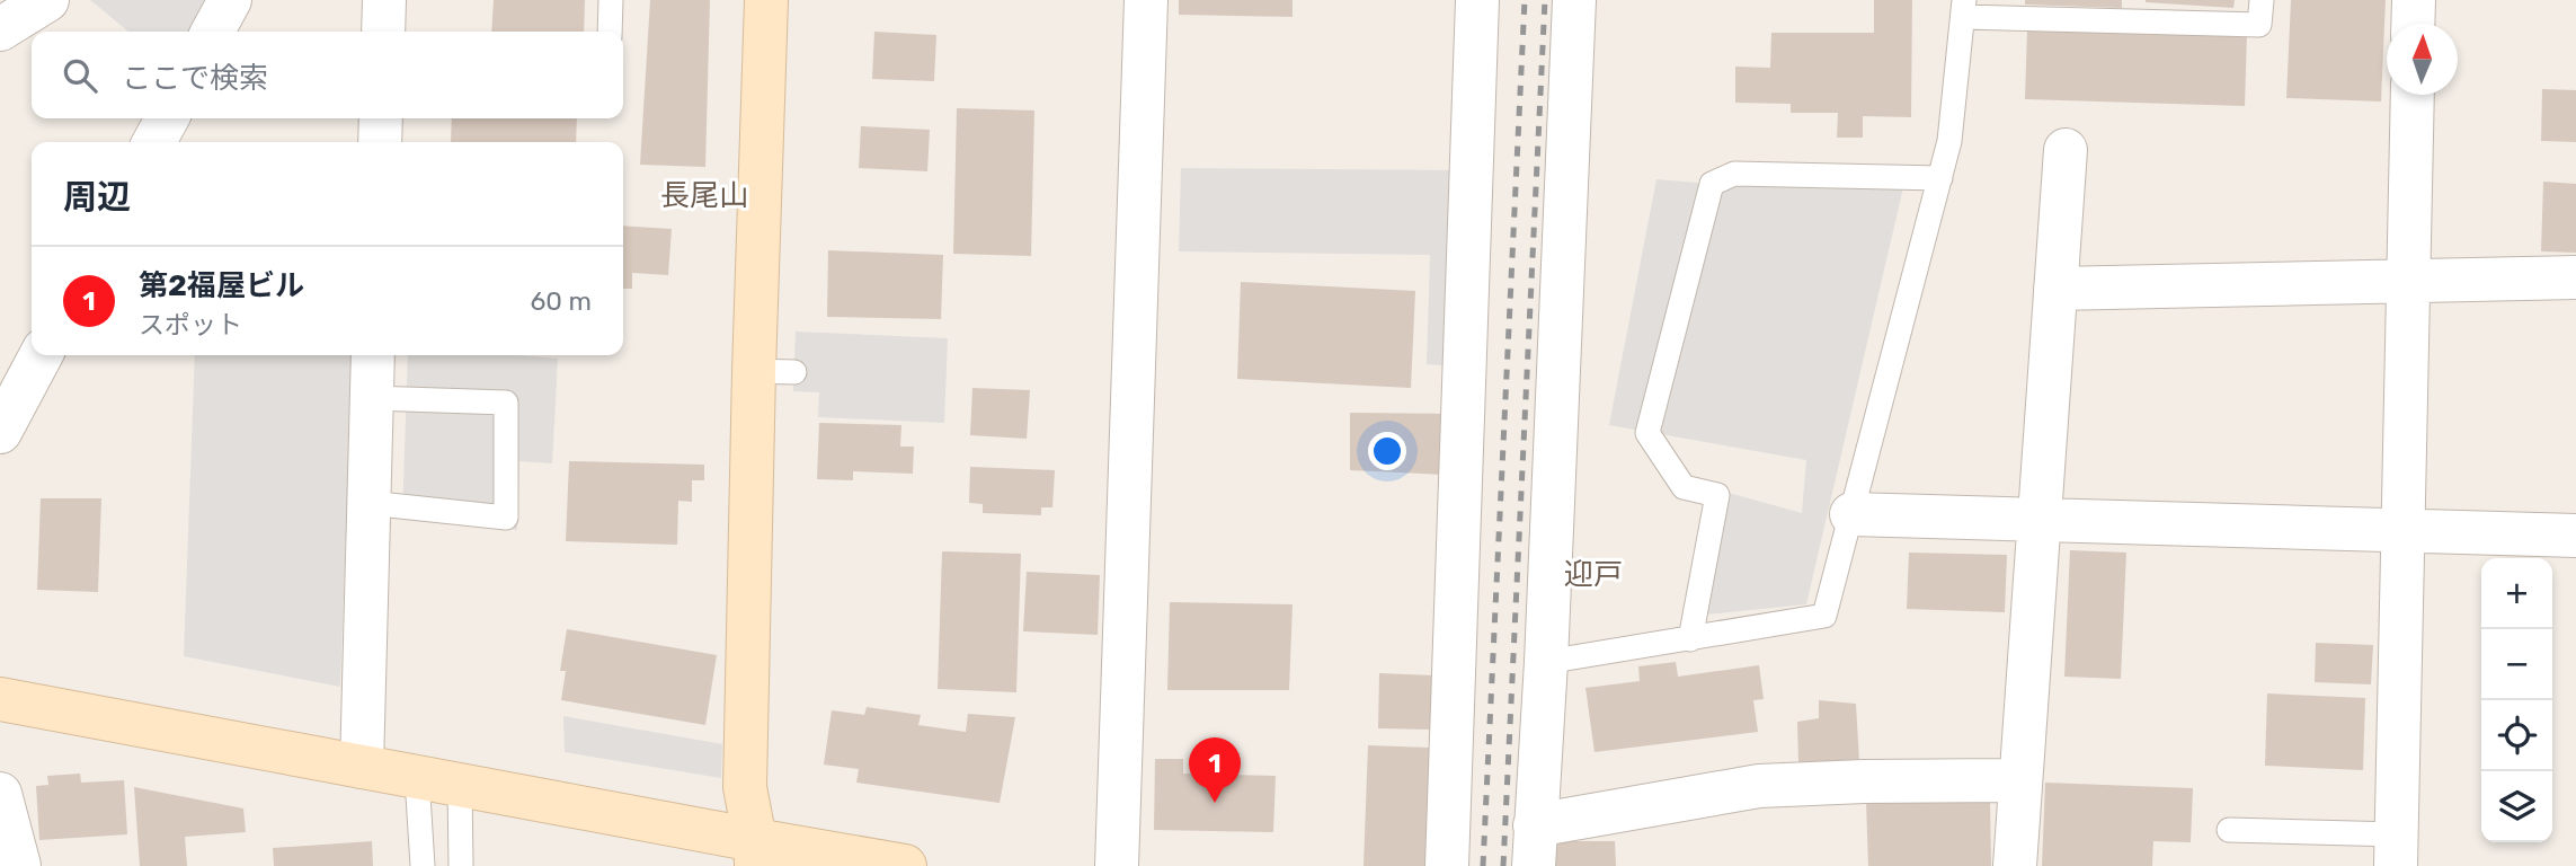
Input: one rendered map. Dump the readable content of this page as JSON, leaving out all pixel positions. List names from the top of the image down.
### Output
{
  "districts": ["長尾山", "迎戸"],
  "north": "top",
  "page": {
    "search": "ここで検索",
    "heading": "周辺",
    "list": [
      {
        "mark": "1",
        "name": "第2福屋ビル",
        "note": "スポット",
        "value": "60 m"
      }
    ],
    "map_buttons": ["+", "−"],
    "pins": "1"
  }
}
